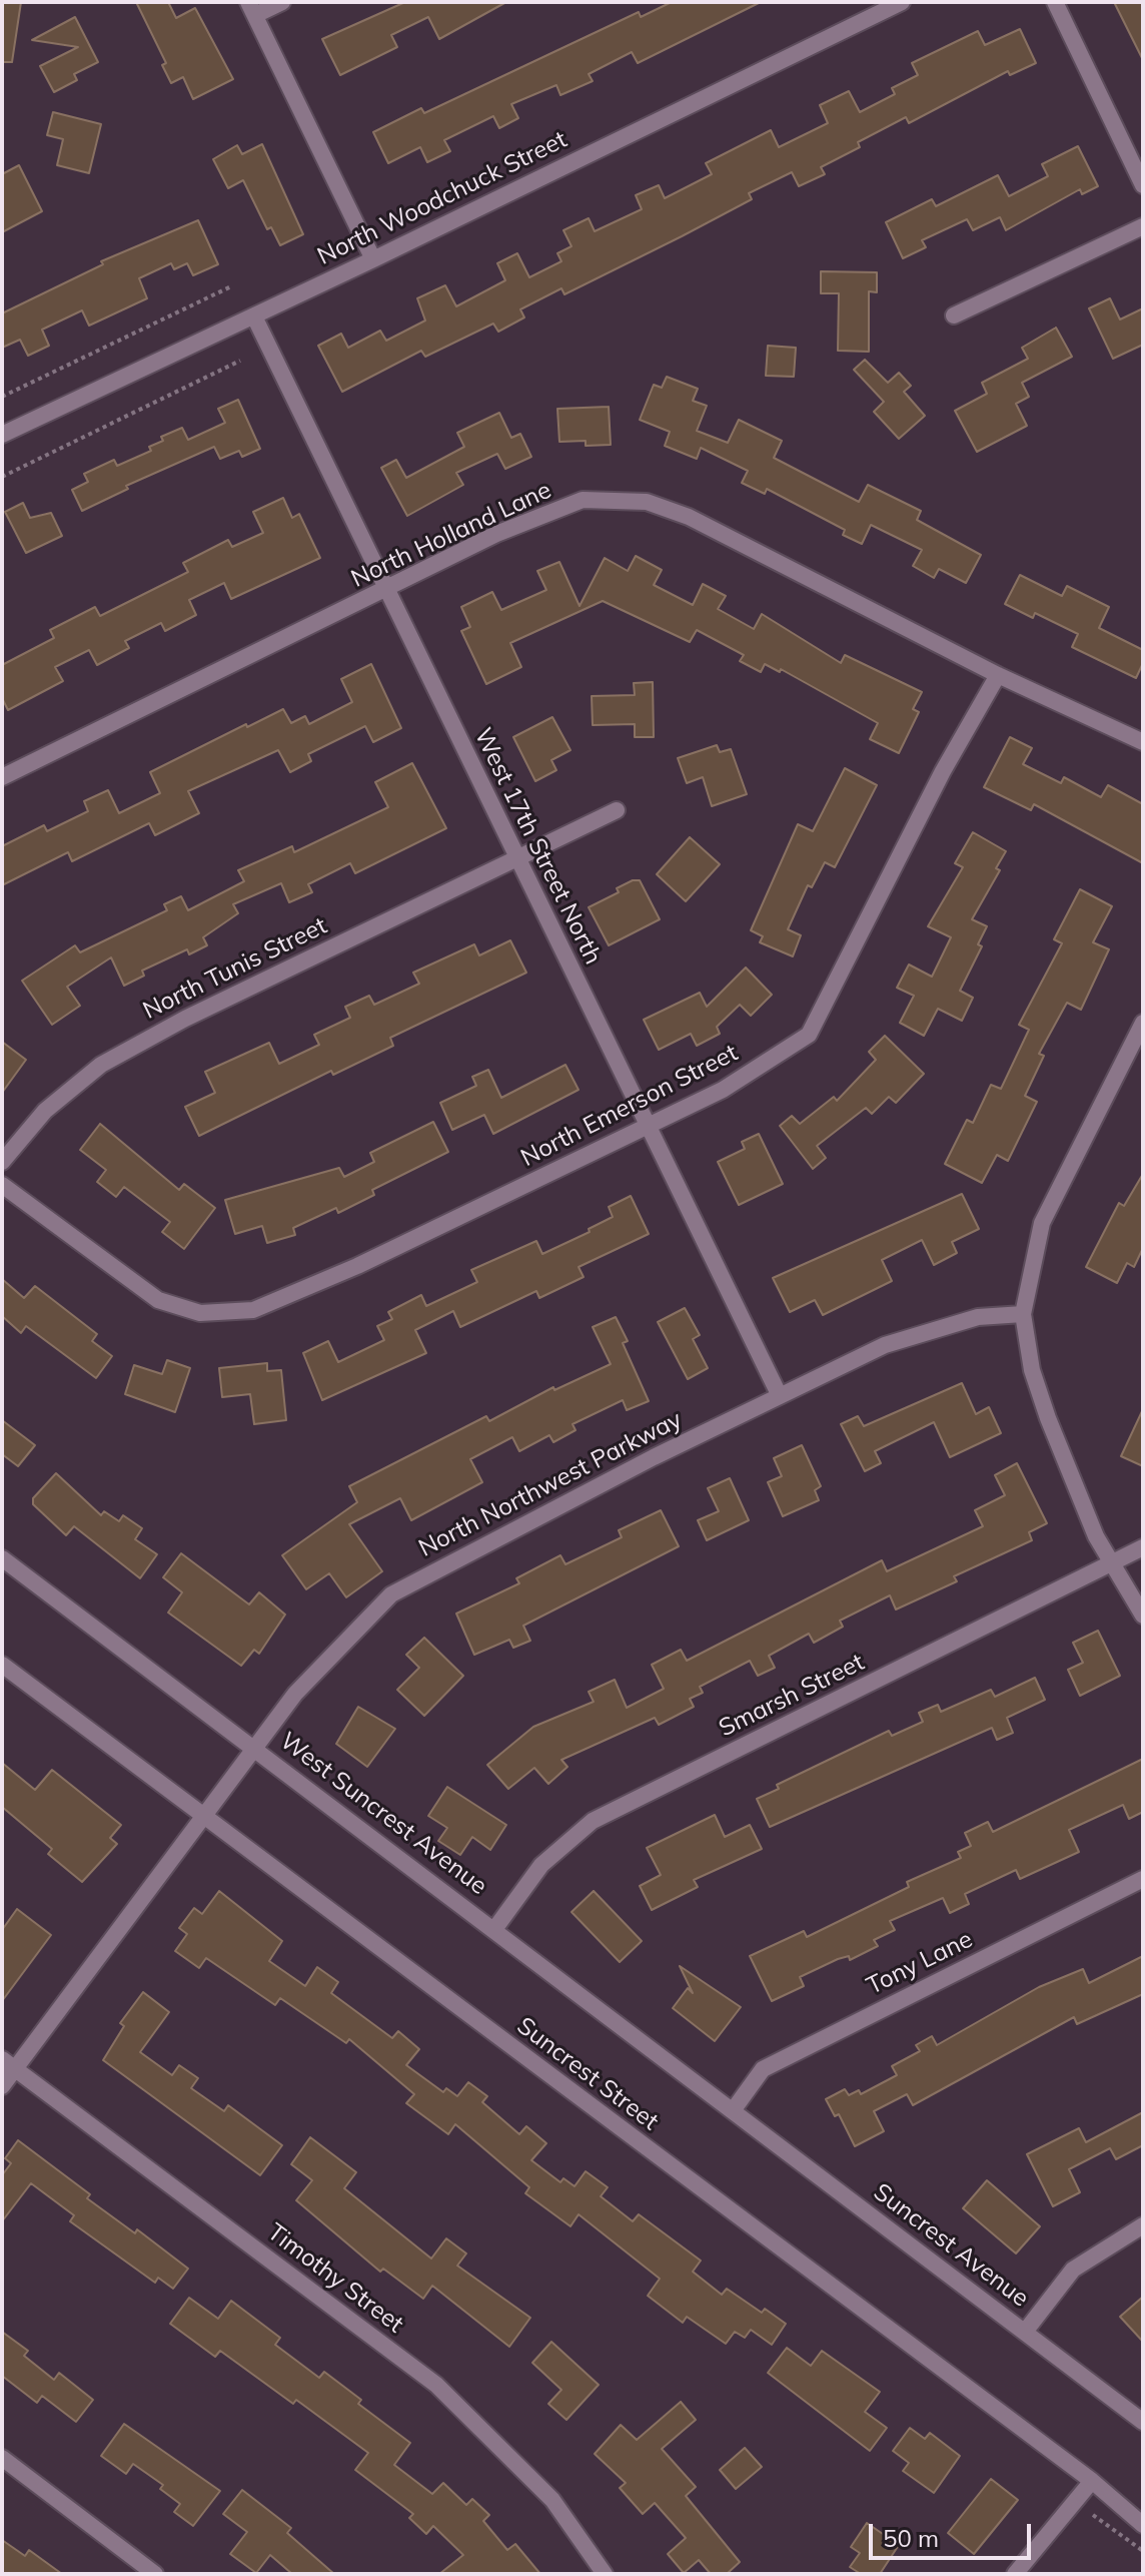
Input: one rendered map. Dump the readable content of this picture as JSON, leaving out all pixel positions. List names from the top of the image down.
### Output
{
  "streets": {
    "street": [
      "North Woodchuck Street",
      "North Holland Lane",
      "West 17th Street North",
      "North Tunis Street",
      "North Emerson Street",
      "North Northwest Parkway",
      "Smarsh Street",
      "West Suncrest Avenue",
      "Tony Lane",
      "Suncrest Street",
      "Suncrest Avenue",
      "Timothy Street"
    ]
  },
  "crossings": [
    ["North Woodchuck Street", "West 17th Street North"],
    ["North Holland Lane", "West 17th Street North"],
    ["North Holland Lane", "North Emerson Street"],
    ["West 17th Street North", "North Tunis Street"],
    ["West 17th Street North", "North Emerson Street"],
    ["West 17th Street North", "North Northwest Parkway"],
    ["North Northwest Parkway", "West Suncrest Avenue"],
    ["North Northwest Parkway", "Suncrest Street"],
    ["North Northwest Parkway", "Timothy Street"],
    ["Smarsh Street", "West Suncrest Avenue"],
    ["West Suncrest Avenue", "Tony Lane"],
    ["West Suncrest Avenue", "Suncrest Avenue"],
    ["Tony Lane", "Suncrest Avenue"]
  ],
  "scale_bar": "50 m"
}
